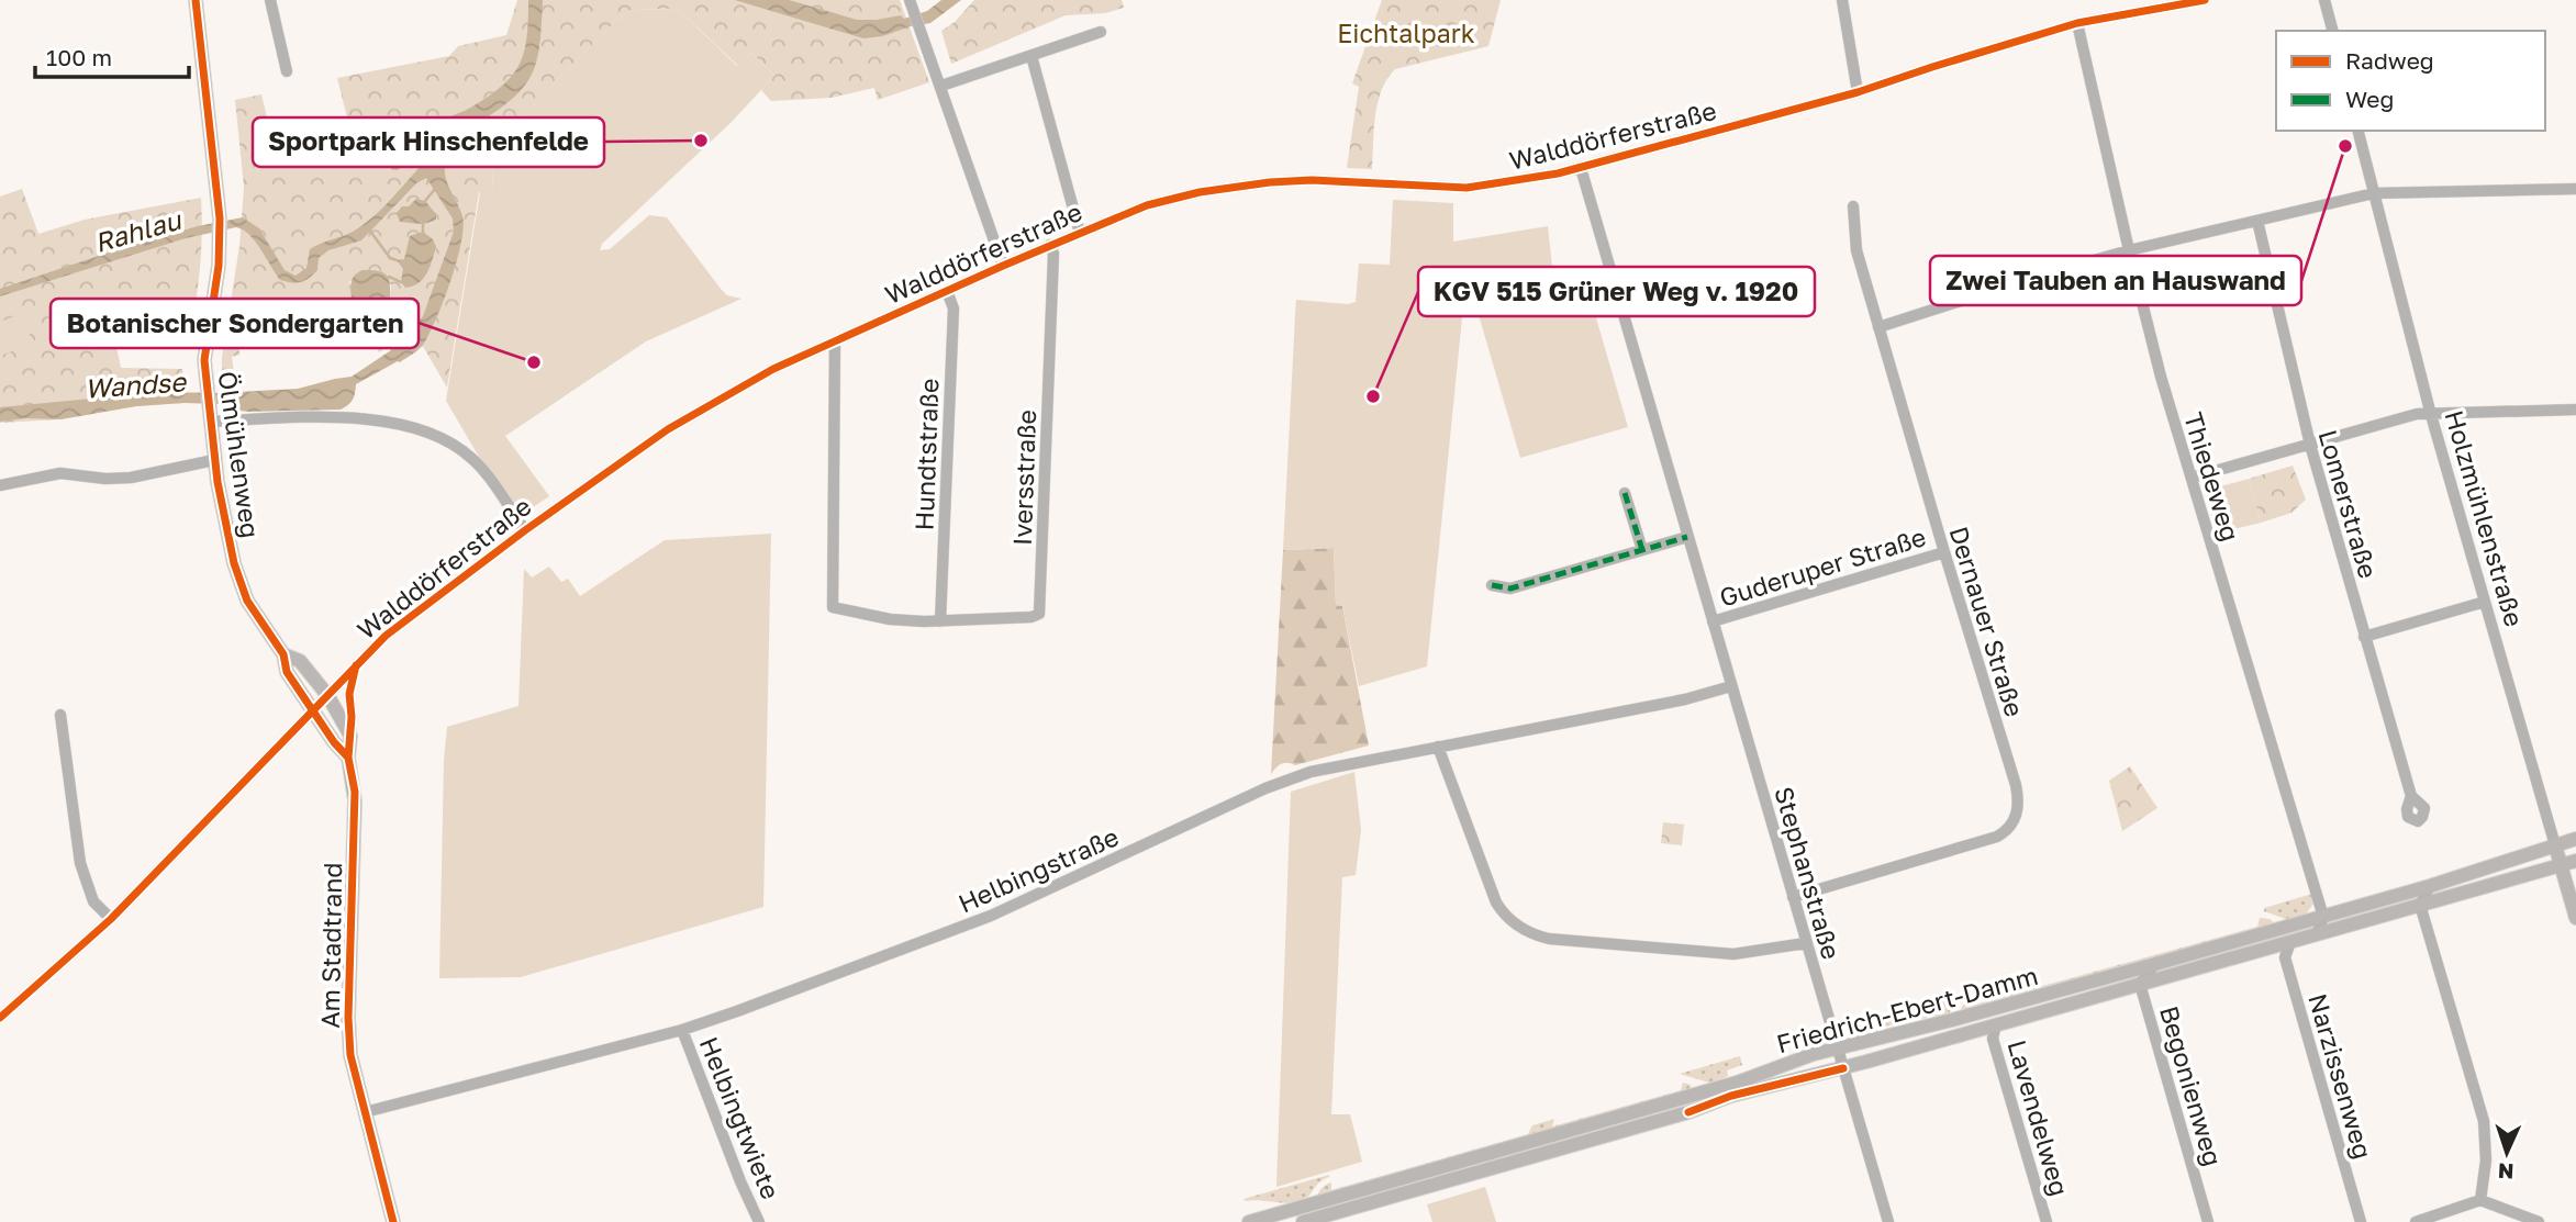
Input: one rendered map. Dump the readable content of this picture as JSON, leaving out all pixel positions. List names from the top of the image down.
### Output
{
  "streets": {
    "main road": [
      "Ölmühlenweg",
      "Holzmühlenstraße",
      "Am Stadtrand",
      "Friedrich-Ebert-Damm"
    ],
    "street": [
      "Walddörferstraße",
      "Hundtstraße",
      "Thiedeweg",
      "Iversstraße",
      "Lomerstraße",
      "Guderuper Straße",
      "Dernauer Straße",
      "Helbingstraße",
      "Stephanstraße",
      "Narzissenweg",
      "Begonienweg",
      "Helbingtwiete",
      "Lavendelweg"
    ]
  },
  "crossings": [
    ["Walddörferstraße", "Ölmühlenweg"],
    ["Walddörferstraße", "Hundtstraße"],
    ["Walddörferstraße", "Thiedeweg"],
    ["Walddörferstraße", "Iversstraße"],
    ["Walddörferstraße", "Stephanstraße"],
    ["Walddörferstraße", "Am Stadtrand"],
    ["Ölmühlenweg", "Am Stadtrand"],
    ["Hundtstraße", "Iversstraße"],
    ["Thiedeweg", "Friedrich-Ebert-Damm"],
    ["Holzmühlenstraße", "Friedrich-Ebert-Damm"],
    ["Guderuper Straße", "Dernauer Straße"],
    ["Guderuper Straße", "Stephanstraße"],
    ["Dernauer Straße", "Stephanstraße"],
    ["Helbingstraße", "Stephanstraße"],
    ["Helbingstraße", "Am Stadtrand"],
    ["Helbingstraße", "Helbingtwiete"],
    ["Stephanstraße", "Friedrich-Ebert-Damm"],
    ["Friedrich-Ebert-Damm", "Narzissenweg"],
    ["Friedrich-Ebert-Damm", "Begonienweg"],
    ["Friedrich-Ebert-Damm", "Lavendelweg"]
  ],
  "water": ["Rahlau", "Wandse"],
  "parks": ["Eichtalpark"],
  "places": [
    "Sportpark Hinschenfelde",
    "Zwei Tauben an Hauswand",
    "Botanischer Sondergarten",
    "KGV 515 Grüner Weg v. 1920"
  ],
  "legend": ["Radweg", "Weg"],
  "scale_bar": "100 m",
  "north": "bottom"
}
